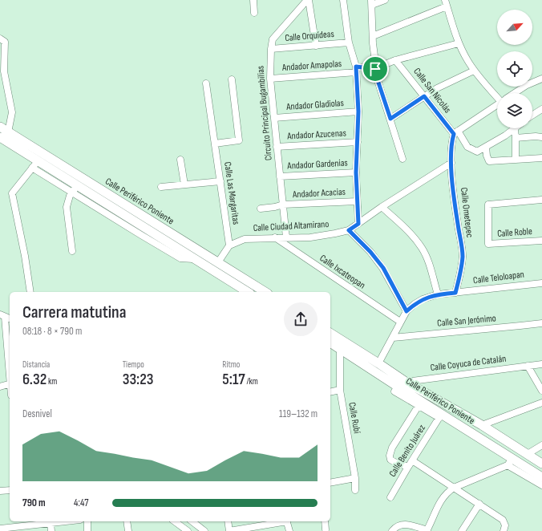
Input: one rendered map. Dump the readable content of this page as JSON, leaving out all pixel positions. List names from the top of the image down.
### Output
{
  "streets": {
    "main road": ["Calle Periférico Poniente"],
    "street": [
      "Calle Orquídeas",
      "Andador Amapolas",
      "Calle San Nicolás",
      "Andador Gladiolas",
      "Circuito Principal Bugambilias",
      "Andador Azucenas",
      "Andador Gardenias",
      "Calle Las Margaritas",
      "Andador Acacias",
      "Calle Ometepec",
      "Calle Ciudad Altamirano",
      "Calle Roble",
      "Calle Ixcateopan",
      "Calle Teloloapan",
      "Calle San Jerónimo",
      "Calle Coyuca de Catalán",
      "Calle Rubí",
      "Calle Benito Juárez"
    ]
  },
  "crossings": [
    ["Calle Orquídeas", "Circuito Principal Bugambilias"],
    ["Andador Amapolas", "Circuito Principal Bugambilias"],
    ["Calle San Nicolás", "Calle Ometepec"],
    ["Andador Gladiolas", "Circuito Principal Bugambilias"],
    ["Circuito Principal Bugambilias", "Andador Azucenas"],
    ["Circuito Principal Bugambilias", "Andador Gardenias"],
    ["Circuito Principal Bugambilias", "Andador Acacias"],
    ["Circuito Principal Bugambilias", "Calle Ciudad Altamirano"],
    ["Calle Las Margaritas", "Calle Ciudad Altamirano"],
    ["Calle Periférico Poniente", "Calle Teloloapan"],
    ["Calle Periférico Poniente", "Calle Coyuca de Catalán"],
    ["Calle Periférico Poniente", "Calle Rubí"],
    ["Calle Periférico Poniente", "Calle Benito Juárez"],
    ["Calle Ometepec", "Calle Ciudad Altamirano"],
    ["Calle Ometepec", "Calle Teloloapan"],
    ["Calle Ciudad Altamirano", "Calle Ixcateopan"],
    ["Calle Ixcateopan", "Calle Teloloapan"],
    ["Calle Teloloapan", "Calle San Jerónimo"]
  ],
  "north": "top right",
  "page": {
    "heading": ["Carrera matutina", "08:18 · 8 × 790 m"],
    "stats": [
      ["Distancia", "6.32 km"],
      ["Tiempo", "33:23"],
      ["Ritmo", "5:17 /km"]
    ],
    "chart": ["Desnivel", "119–132 m"],
    "list": [
      {
        "name": "790 m",
        "note": "4:47"
      }
    ]
  }
}
